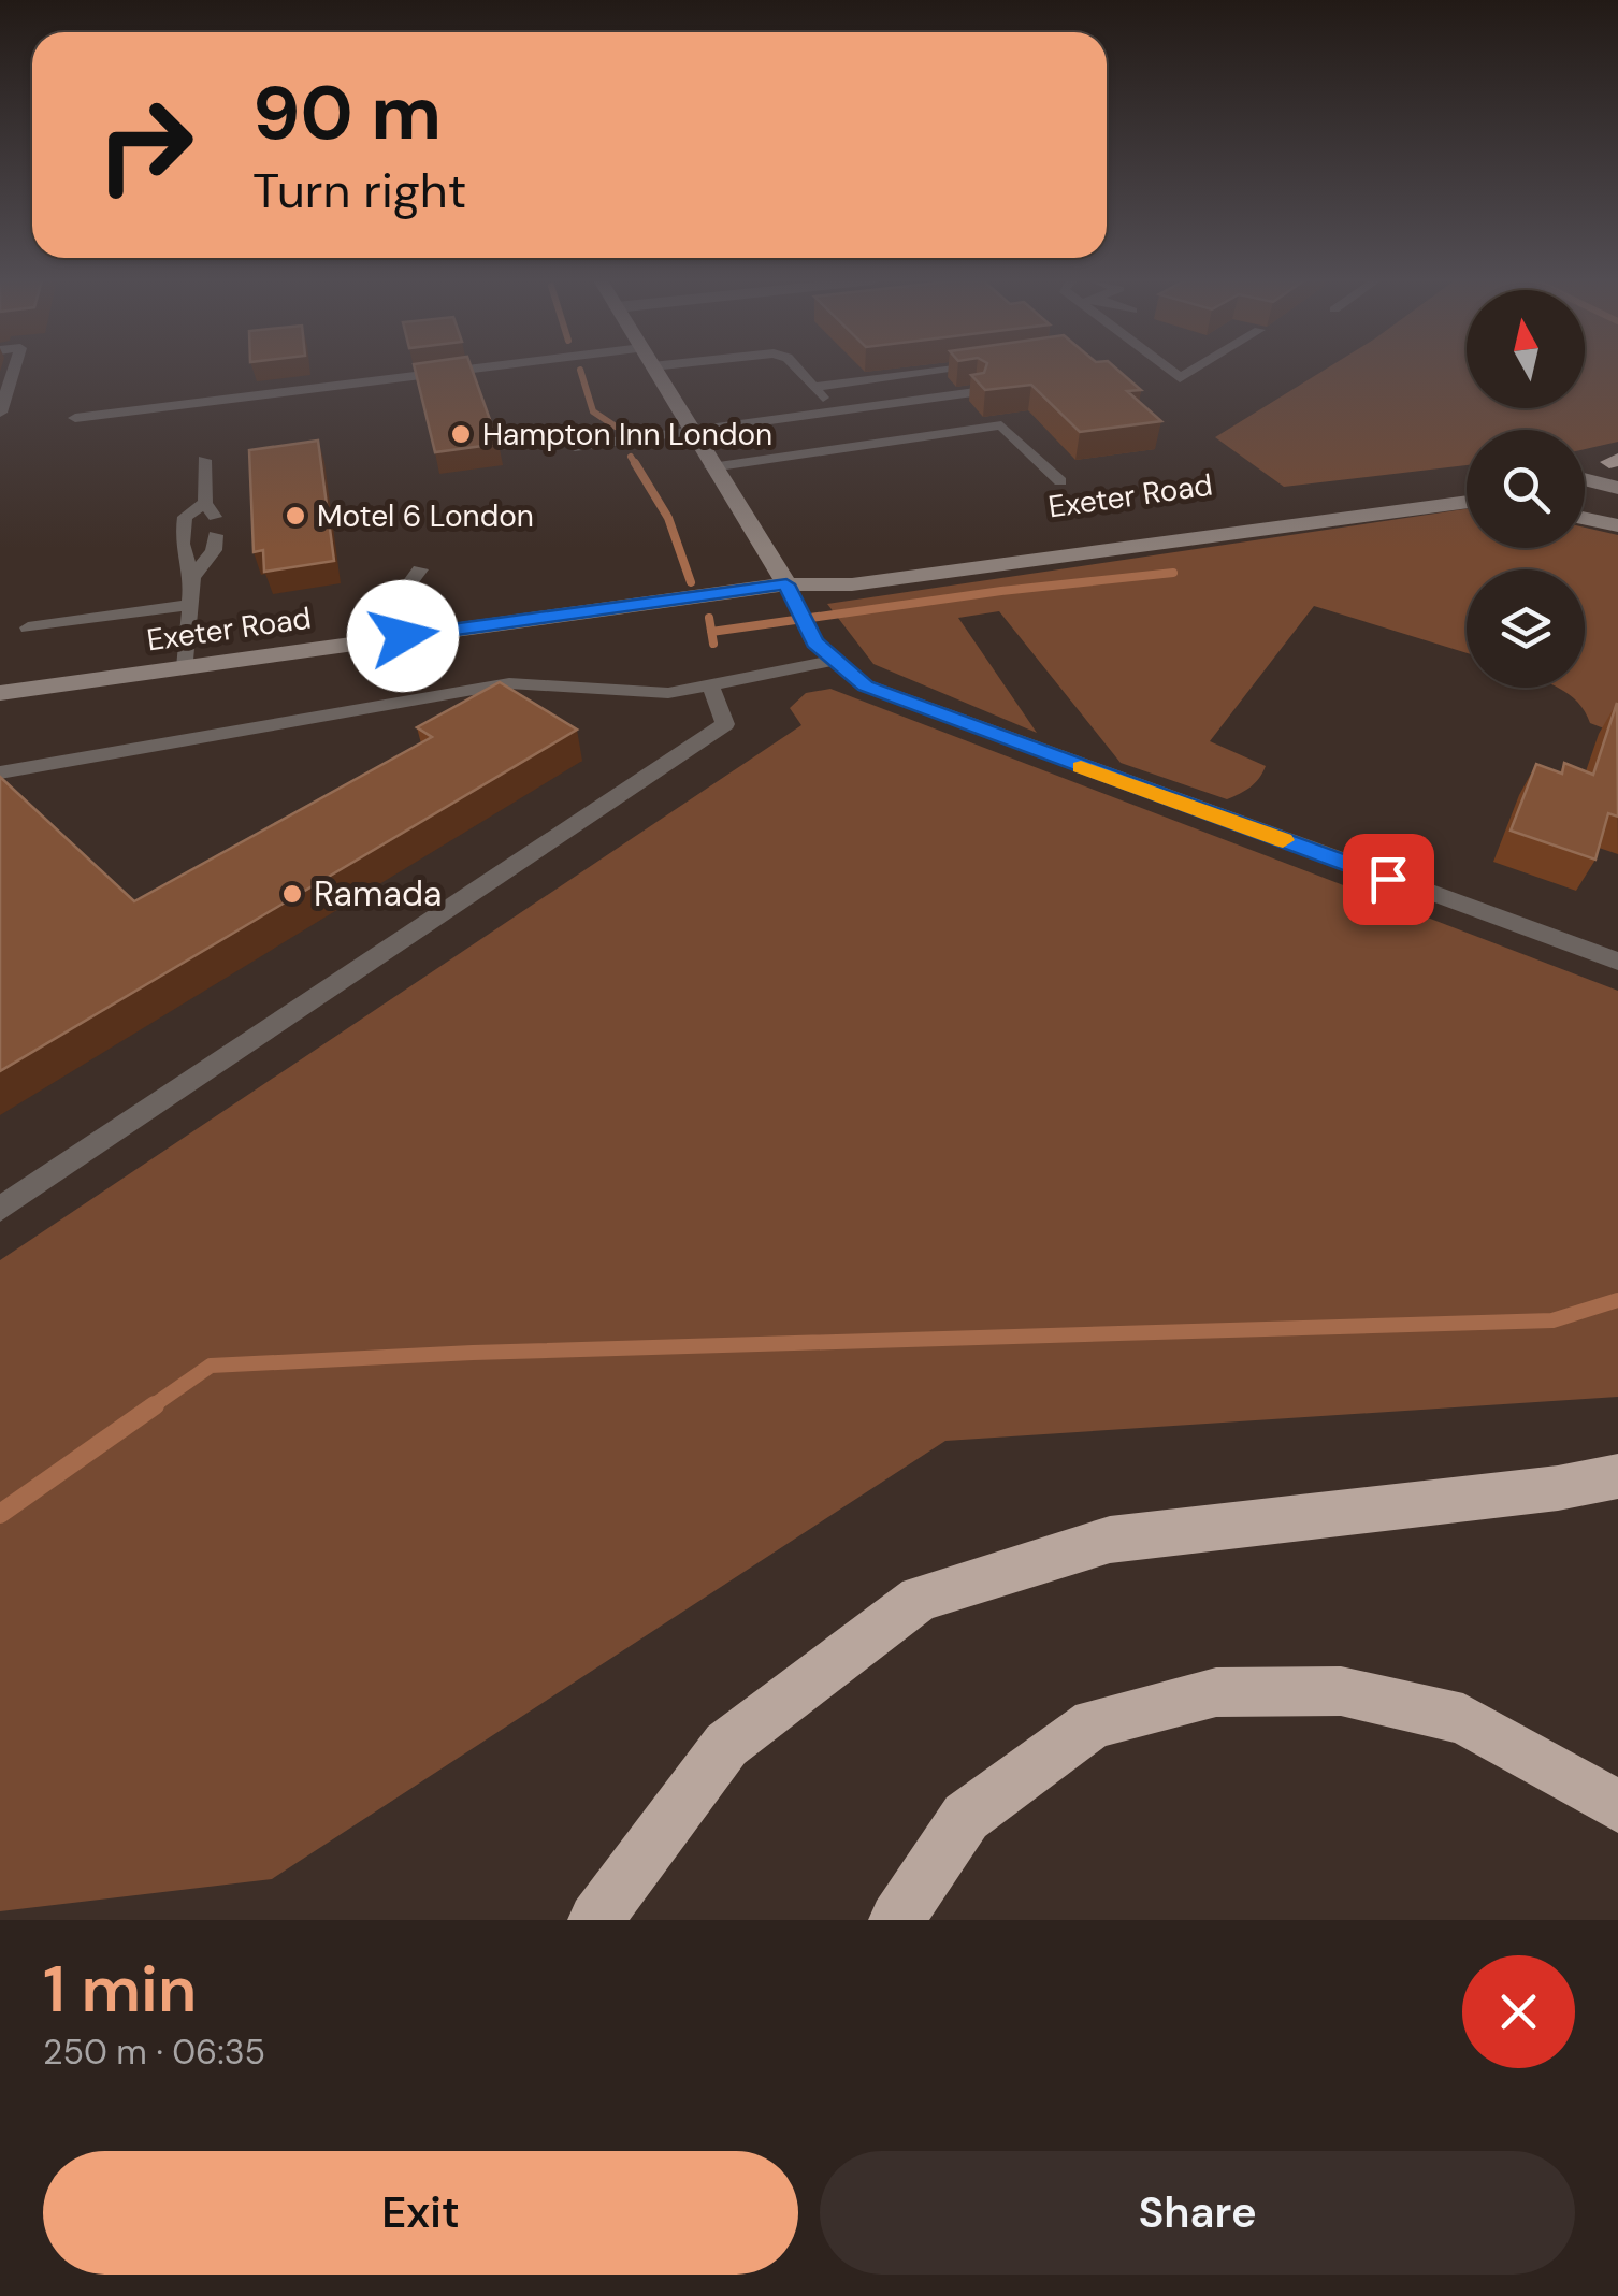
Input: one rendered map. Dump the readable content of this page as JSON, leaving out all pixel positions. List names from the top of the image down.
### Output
{
  "streets": {
    "street": ["Exeter Road"]
  },
  "places": ["Hampton Inn London", "Motel 6 London", "Ramada"],
  "north": "top",
  "page": {
    "turn": ["90 m", "Turn right"],
    "heading": ["1 min", "250 m · 06:35"],
    "buttons": ["Exit", "Share"]
  }
}
